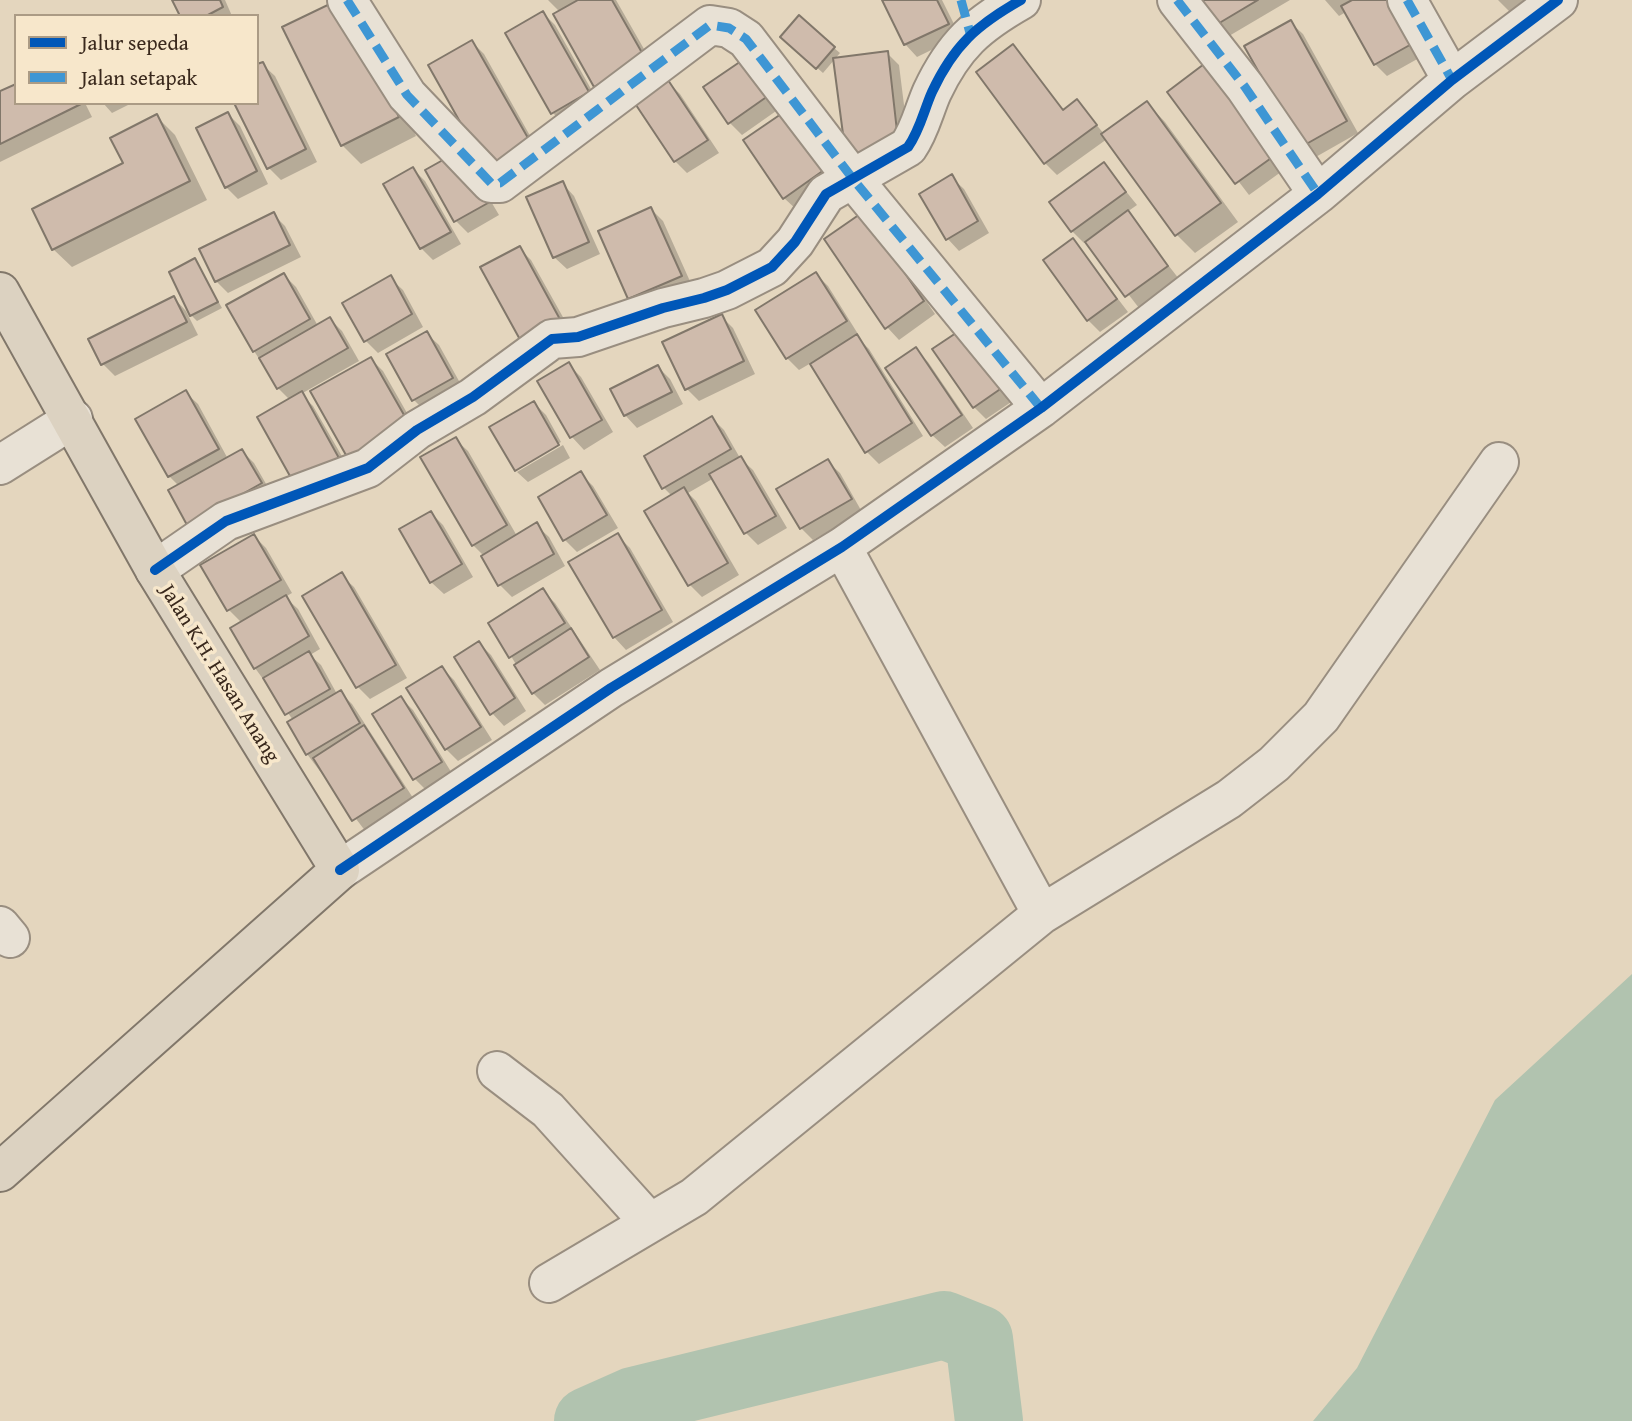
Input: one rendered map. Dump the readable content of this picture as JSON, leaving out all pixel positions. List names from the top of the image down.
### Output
{
  "streets": {
    "main road": ["Jalan K.H. Hasan Anang"]
  },
  "legend": ["Jalur sepeda", "Jalan setapak"]
}
